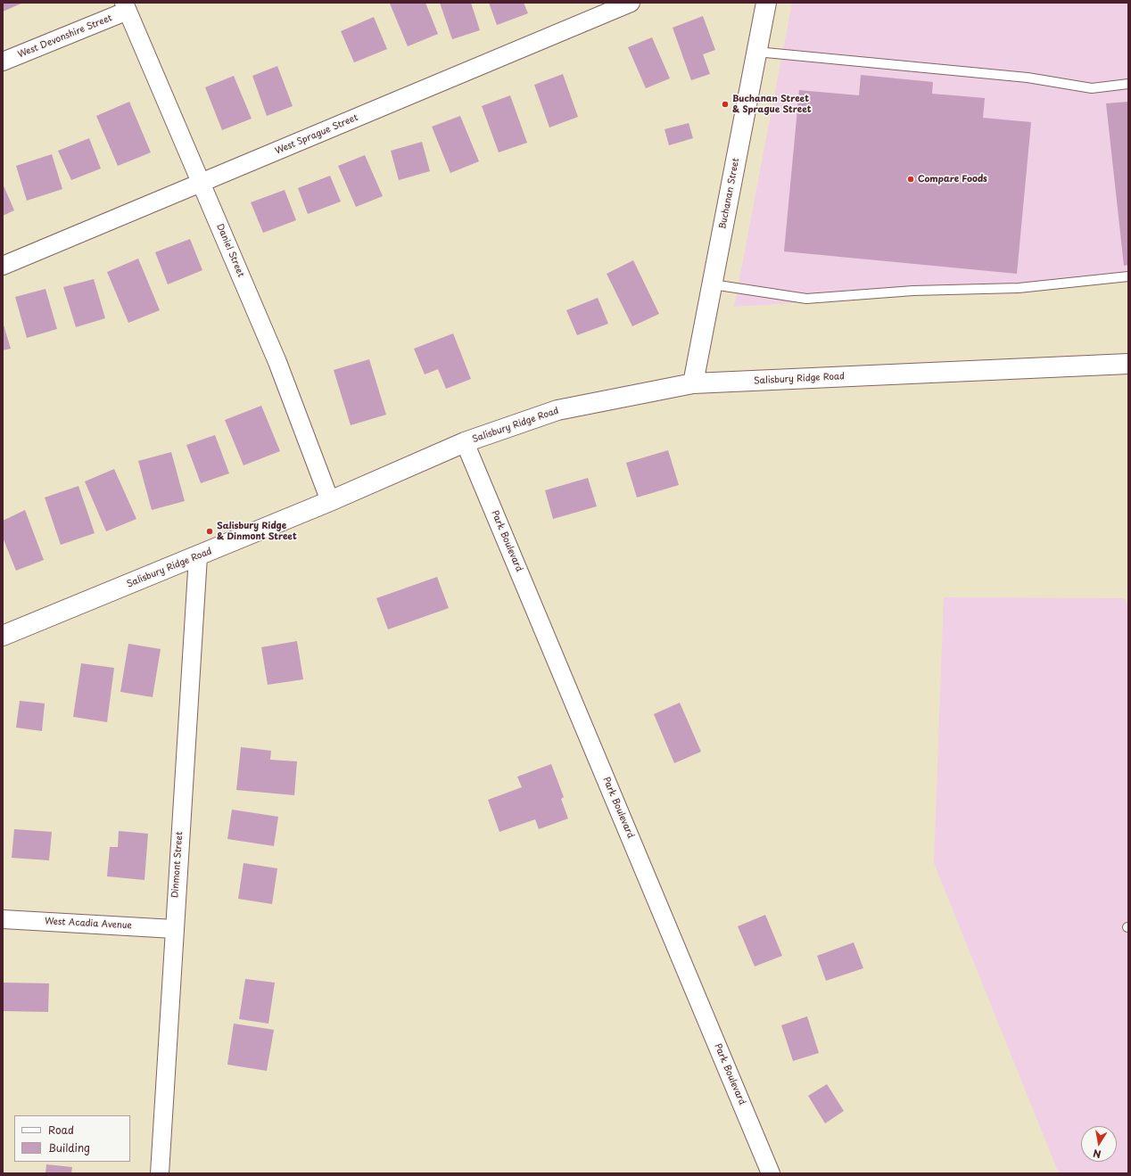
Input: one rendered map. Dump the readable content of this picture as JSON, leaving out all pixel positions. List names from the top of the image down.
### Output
{
  "streets": {
    "street": [
      "West Devonshire Street",
      "West Sprague Street",
      "Buchanan Street",
      "Daniel Street",
      "Salisbury Ridge Road",
      "Park Boulevard",
      "Dinmont Street",
      "West Acadia Avenue"
    ]
  },
  "crossings": [
    ["West Devonshire Street", "Daniel Street"],
    ["West Sprague Street", "Daniel Street"],
    ["Buchanan Street", "Salisbury Ridge Road"],
    ["Daniel Street", "Salisbury Ridge Road"],
    ["Salisbury Ridge Road", "Park Boulevard"],
    ["Salisbury Ridge Road", "Dinmont Street"],
    ["Dinmont Street", "West Acadia Avenue"]
  ],
  "places": ["Buchanan Street & Sprague Street", "Compare Foods", "Salisbury Ridge & Dinmont Street"],
  "legend": ["Road", "Building"],
  "north": "bottom"
}
